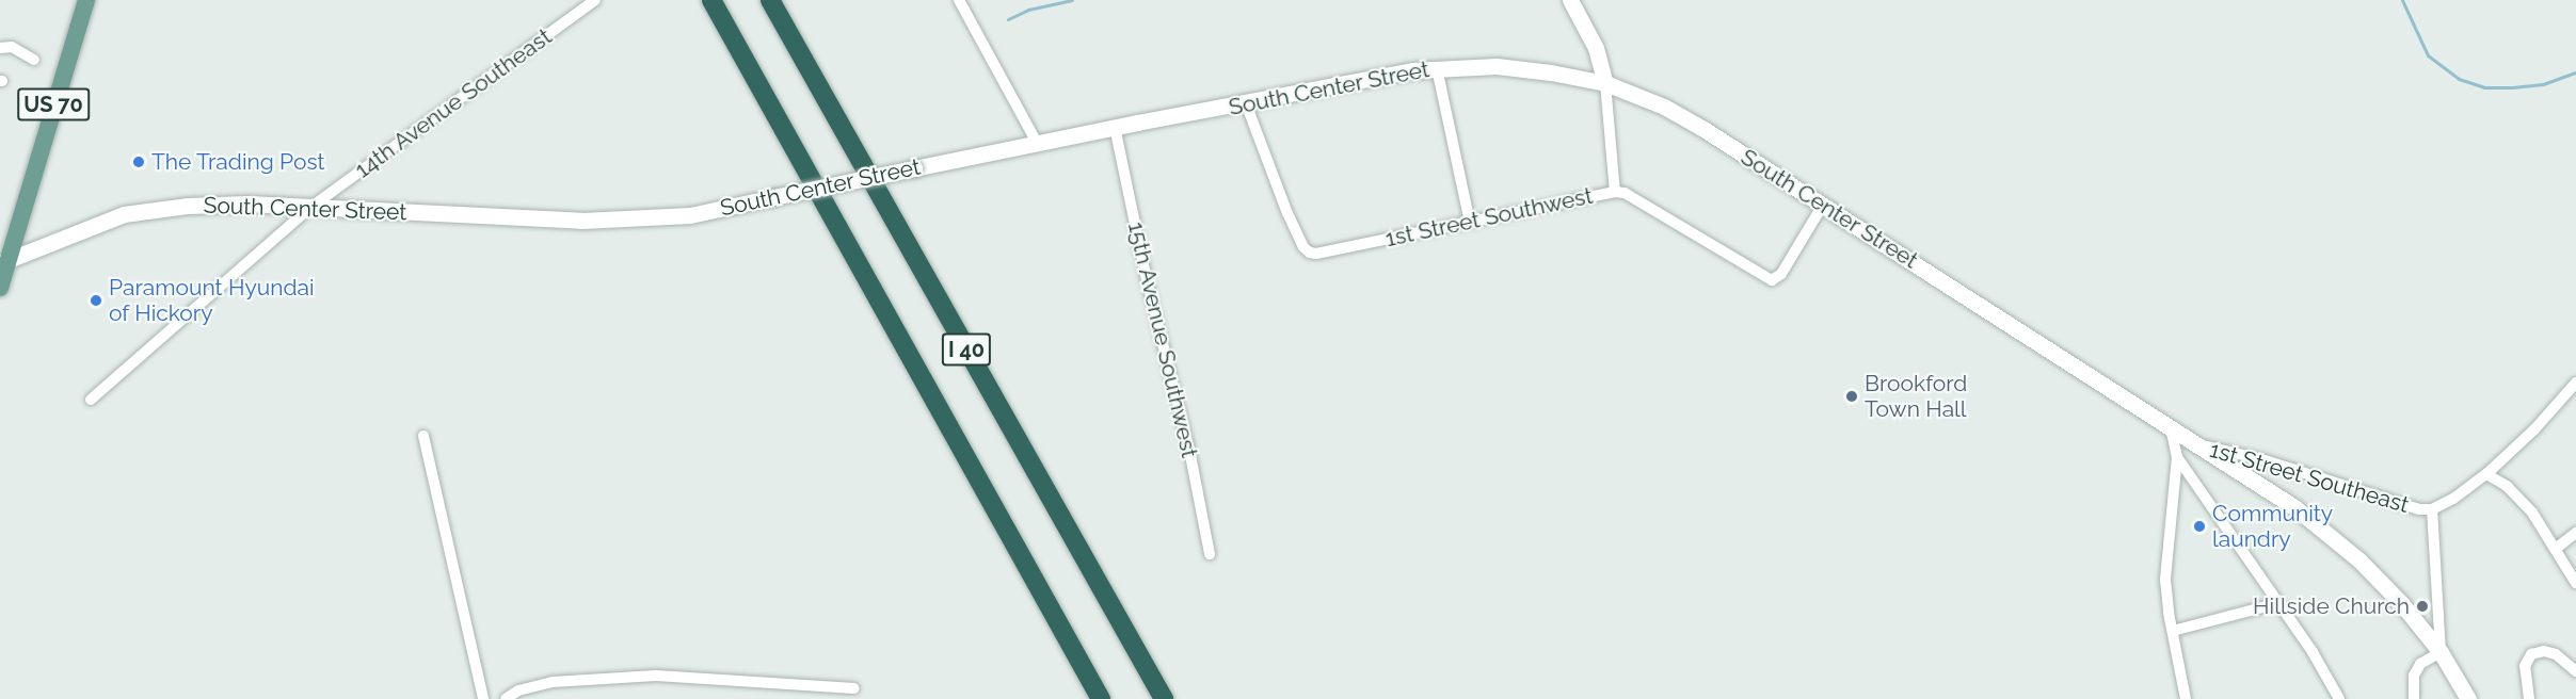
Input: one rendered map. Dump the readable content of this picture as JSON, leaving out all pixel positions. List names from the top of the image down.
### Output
{
  "streets": {
    "highway": ["I 40"],
    "main road": ["US 70"],
    "street": [
      "South Center Street",
      "14th Avenue Southeast",
      "1st Street Southwest",
      "15th Avenue Southwest",
      "1st Street Southeast"
    ]
  },
  "crossings": [
    ["South Center Street", "14th Avenue Southeast"],
    ["South Center Street", "US 70"],
    ["South Center Street", "1st Street Southwest"],
    ["South Center Street", "15th Avenue Southwest"],
    ["South Center Street", "1st Street Southeast"]
  ],
  "places": [
    "The Trading Post",
    "Paramount Hyundai of Hickory",
    "Brookford Town Hall",
    "Community laundry",
    "Hillside Church"
  ]
}
